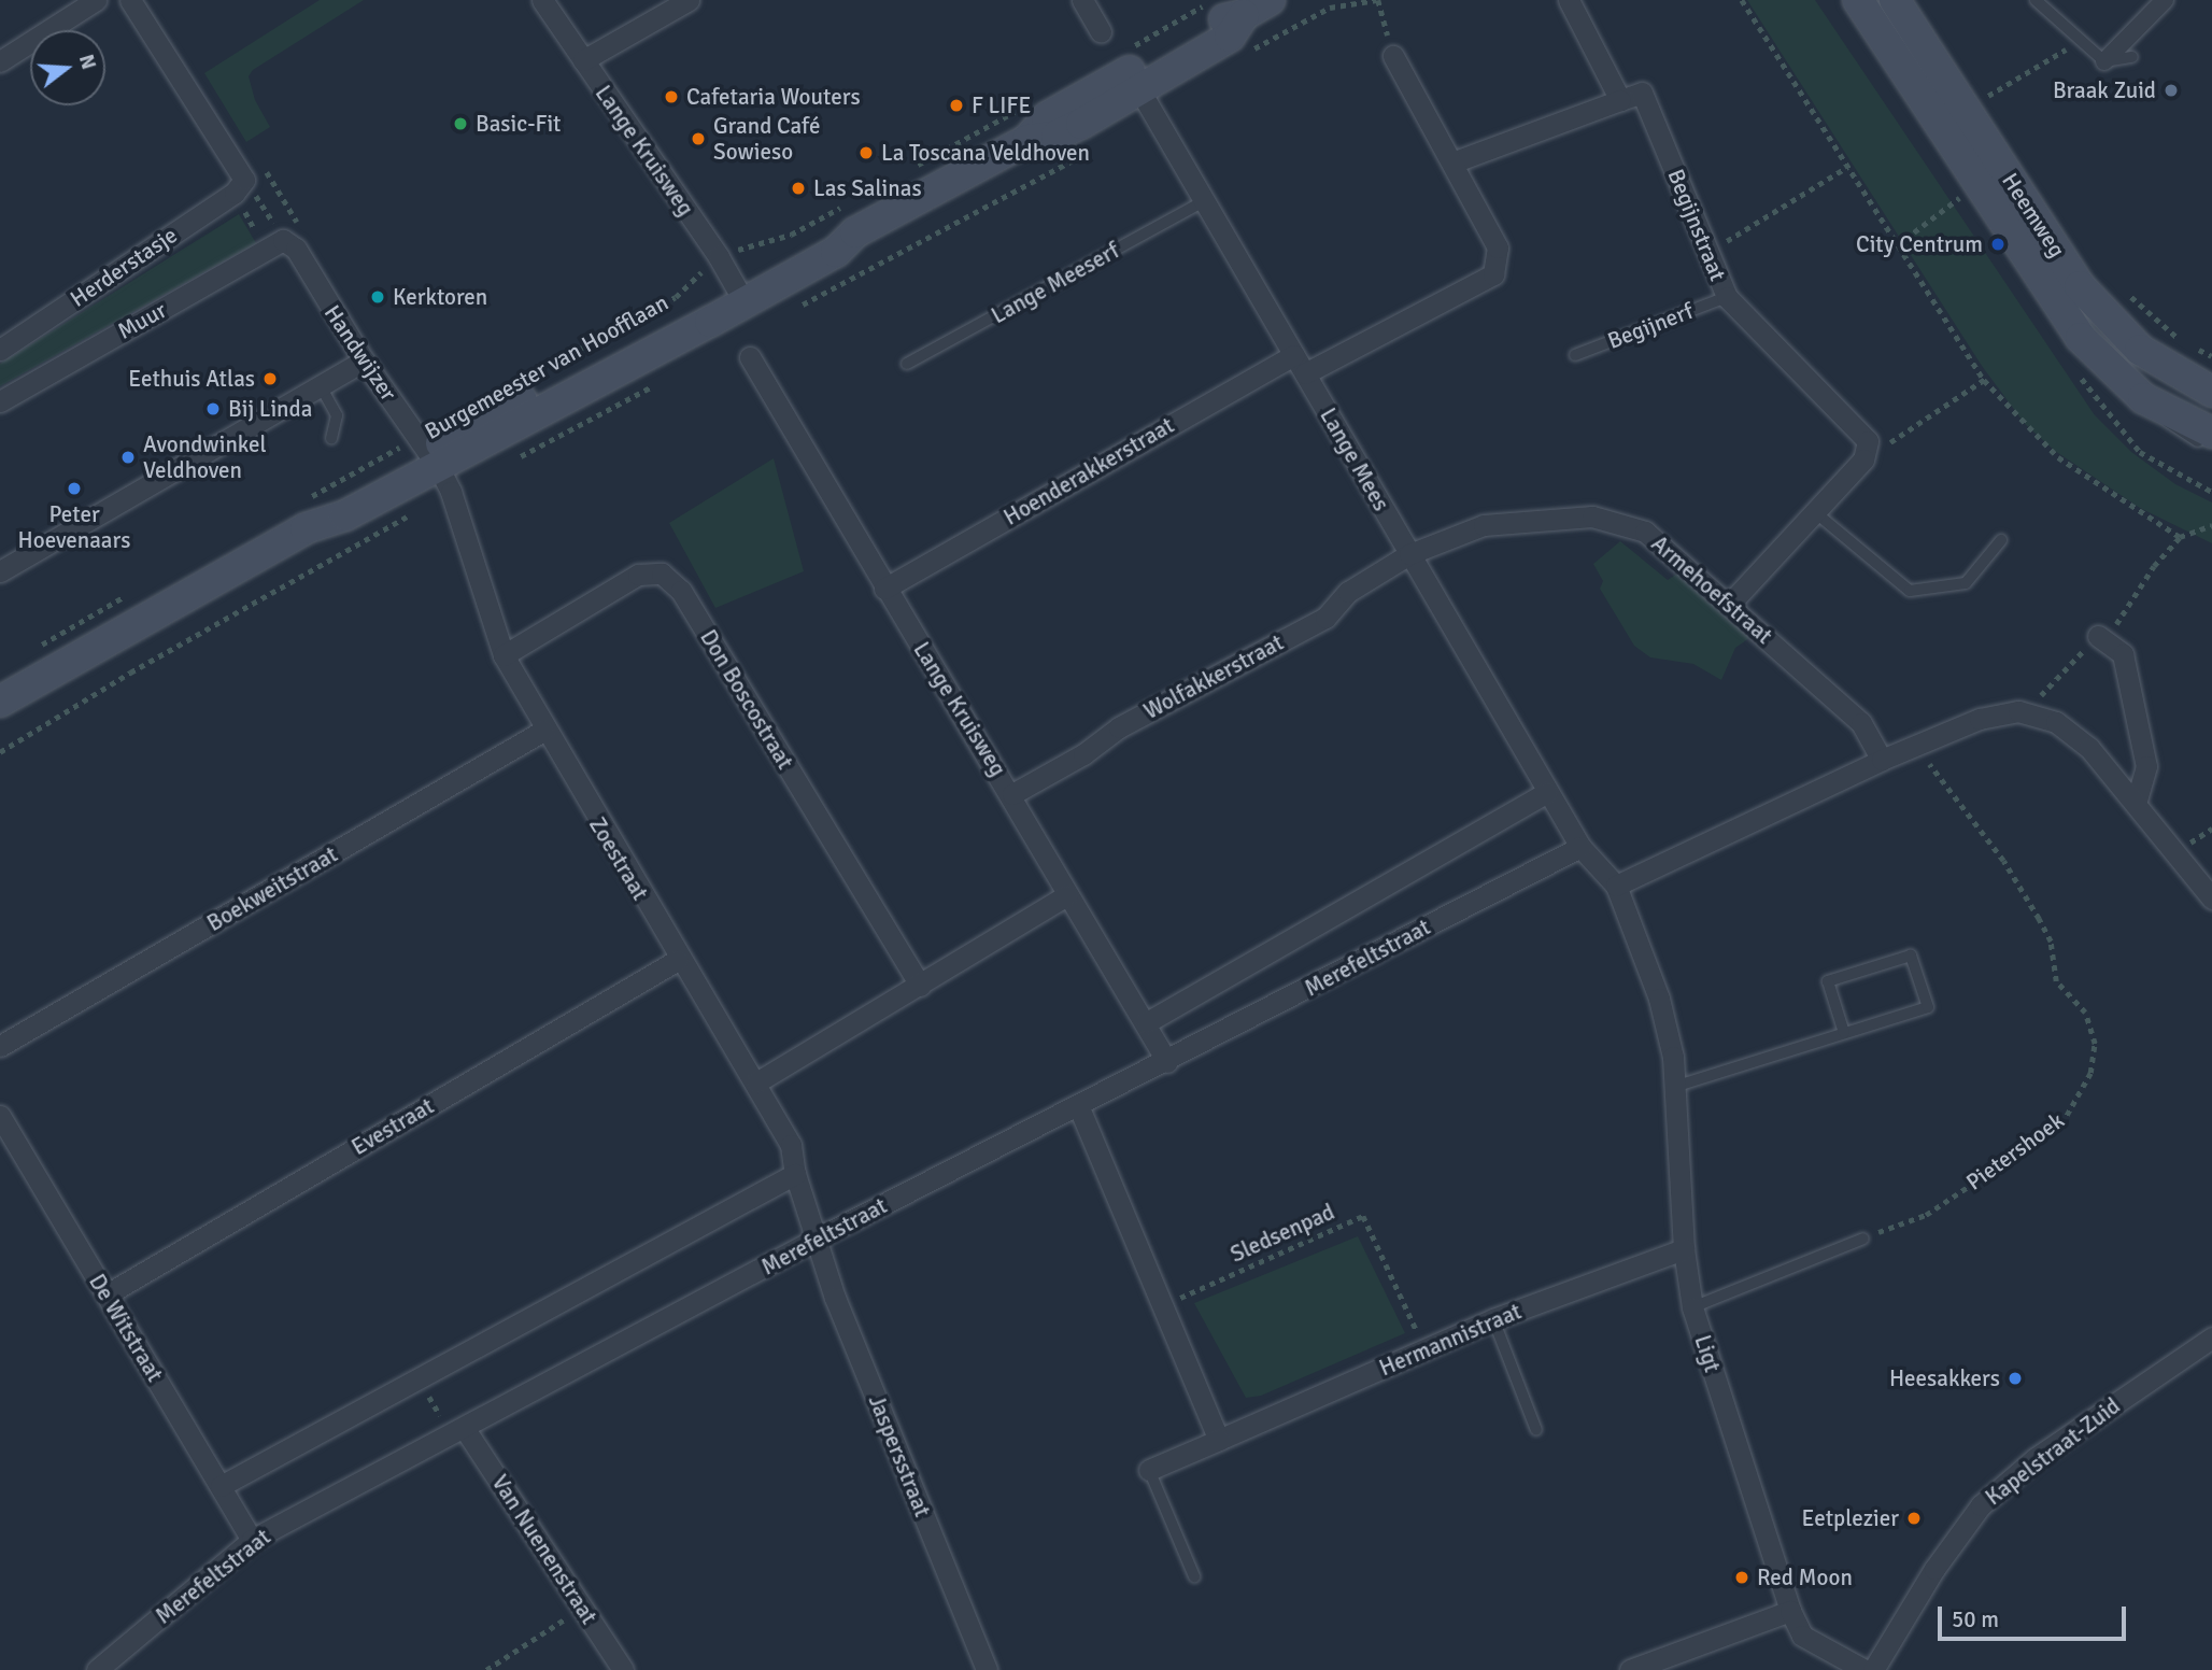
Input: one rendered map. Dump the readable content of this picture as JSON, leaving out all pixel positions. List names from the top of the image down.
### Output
{
  "streets": {
    "main road": ["Heemweg", "Burgemeester van Hoofflaan"],
    "street": [
      "Lange Kruisweg",
      "Begijnstraat",
      "Herderstasje",
      "Muur",
      "Handwijzer",
      "Lange Mees",
      "Hoenderakkerstraat",
      "Armehoefstraat",
      "Wolfakkerstraat",
      "Don Boscostraat",
      "Zoestraat",
      "Boekweitstraat",
      "Merefeltstraat",
      "Evestraat",
      "De Witstraat",
      "Hermannistraat",
      "Ligt",
      "Kapelstraat-Zuid",
      "Jaspersstraat",
      "Van Nuenenstraat"
    ],
    "lane": ["Lange Meeserf", "Begijnerf"],
    "path": ["Pietershoek", "Sledsenpad"]
  },
  "crossings": [
    ["Lange Kruisweg", "Burgemeester van Hoofflaan"],
    ["Lange Kruisweg", "Hoenderakkerstraat"],
    ["Lange Kruisweg", "Wolfakkerstraat"],
    ["Lange Kruisweg", "Merefeltstraat"],
    ["Begijnstraat", "Begijnerf"],
    ["Lange Meeserf", "Lange Mees"],
    ["Muur", "Handwijzer"],
    ["Handwijzer", "Burgemeester van Hoofflaan"],
    ["Handwijzer", "Zoestraat"],
    ["Burgemeester van Hoofflaan", "Lange Mees"],
    ["Burgemeester van Hoofflaan", "Zoestraat"],
    ["Lange Mees", "Hoenderakkerstraat"],
    ["Lange Mees", "Armehoefstraat"],
    ["Lange Mees", "Wolfakkerstraat"],
    ["Lange Mees", "Merefeltstraat"],
    ["Lange Mees", "Ligt"],
    ["Armehoefstraat", "Wolfakkerstraat"],
    ["Don Boscostraat", "Zoestraat"],
    ["Zoestraat", "Boekweitstraat"],
    ["Zoestraat", "Merefeltstraat"],
    ["Zoestraat", "Evestraat"],
    ["Zoestraat", "Jaspersstraat"],
    ["Merefeltstraat", "De Witstraat"],
    ["Merefeltstraat", "Ligt"],
    ["Merefeltstraat", "Jaspersstraat"],
    ["Merefeltstraat", "Van Nuenenstraat"],
    ["Evestraat", "De Witstraat"],
    ["Sledsenpad", "Hermannistraat"],
    ["Hermannistraat", "Ligt"]
  ],
  "places": [
    "Braak Zuid",
    "Cafetaria Wouters",
    "F LIFE",
    "Basic-Fit",
    "Grand Café Sowieso",
    "La Toscana Veldhoven",
    "Las Salinas",
    "City Centrum",
    "Kerktoren",
    "Eethuis Atlas",
    "Bij Linda",
    "Avondwinkel Veldhoven",
    "Peter Hoevenaars",
    "Heesakkers",
    "Eetplezier",
    "Red Moon"
  ],
  "scale_bar": "50 m",
  "north": "right"
}
